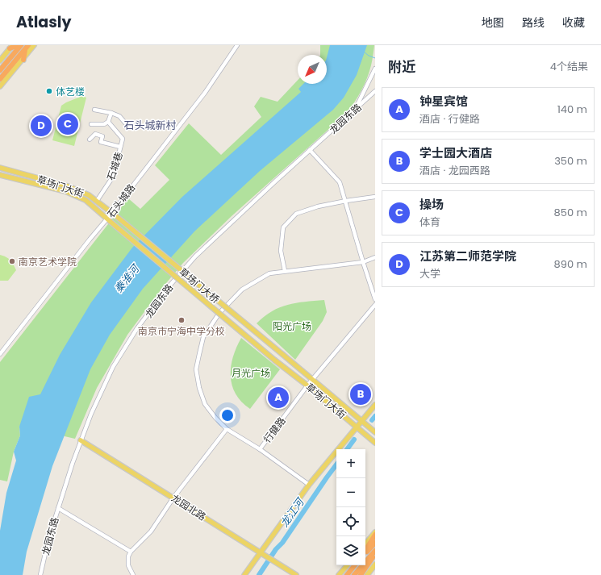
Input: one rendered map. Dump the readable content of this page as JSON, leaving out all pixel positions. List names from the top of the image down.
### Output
{
  "streets": {
    "main road": ["草场门大街", "草场门大桥", "龙园北路"],
    "street": [
      "龙园东路",
      "石城巷",
      "石头城路",
      "行健路"
    ]
  },
  "crossings": [
    ["龙园东路", "龙园北路"],
    ["石城巷", "草场门大街"],
    ["草场门大街", "石头城路"],
    ["草场门大街", "草场门大桥"],
    ["草场门大街", "行健路"],
    ["石头城路", "草场门大桥"]
  ],
  "districts": ["石头城新村"],
  "water": ["秦淮河", "龙江河"],
  "parks": ["阳光广场", "月光广场"],
  "places": ["体艺楼", "南京艺术学院", "南京市宁海中学分校"],
  "north": "bottom left",
  "page": {
    "header": "Atlasly",
    "nav": ["地图", "路线", "收藏"],
    "heading": ["附近", "4个结果"],
    "list": [
      {
        "mark": "A",
        "name": "钟星宾馆",
        "note": "酒店 · 行健路",
        "value": "140 m"
      },
      {
        "mark": "B",
        "name": "学士园大酒店",
        "note": "酒店 · 龙园西路",
        "value": "350 m"
      },
      {
        "mark": "C",
        "name": "操场",
        "note": "体育",
        "value": "850 m"
      },
      {
        "mark": "D",
        "name": "江苏第二师范学院",
        "note": "大学",
        "value": "890 m"
      }
    ],
    "pins": [
      "C",
      "D",
      "B",
      "A"
    ],
    "map_buttons": ["+", "−"]
  }
}
